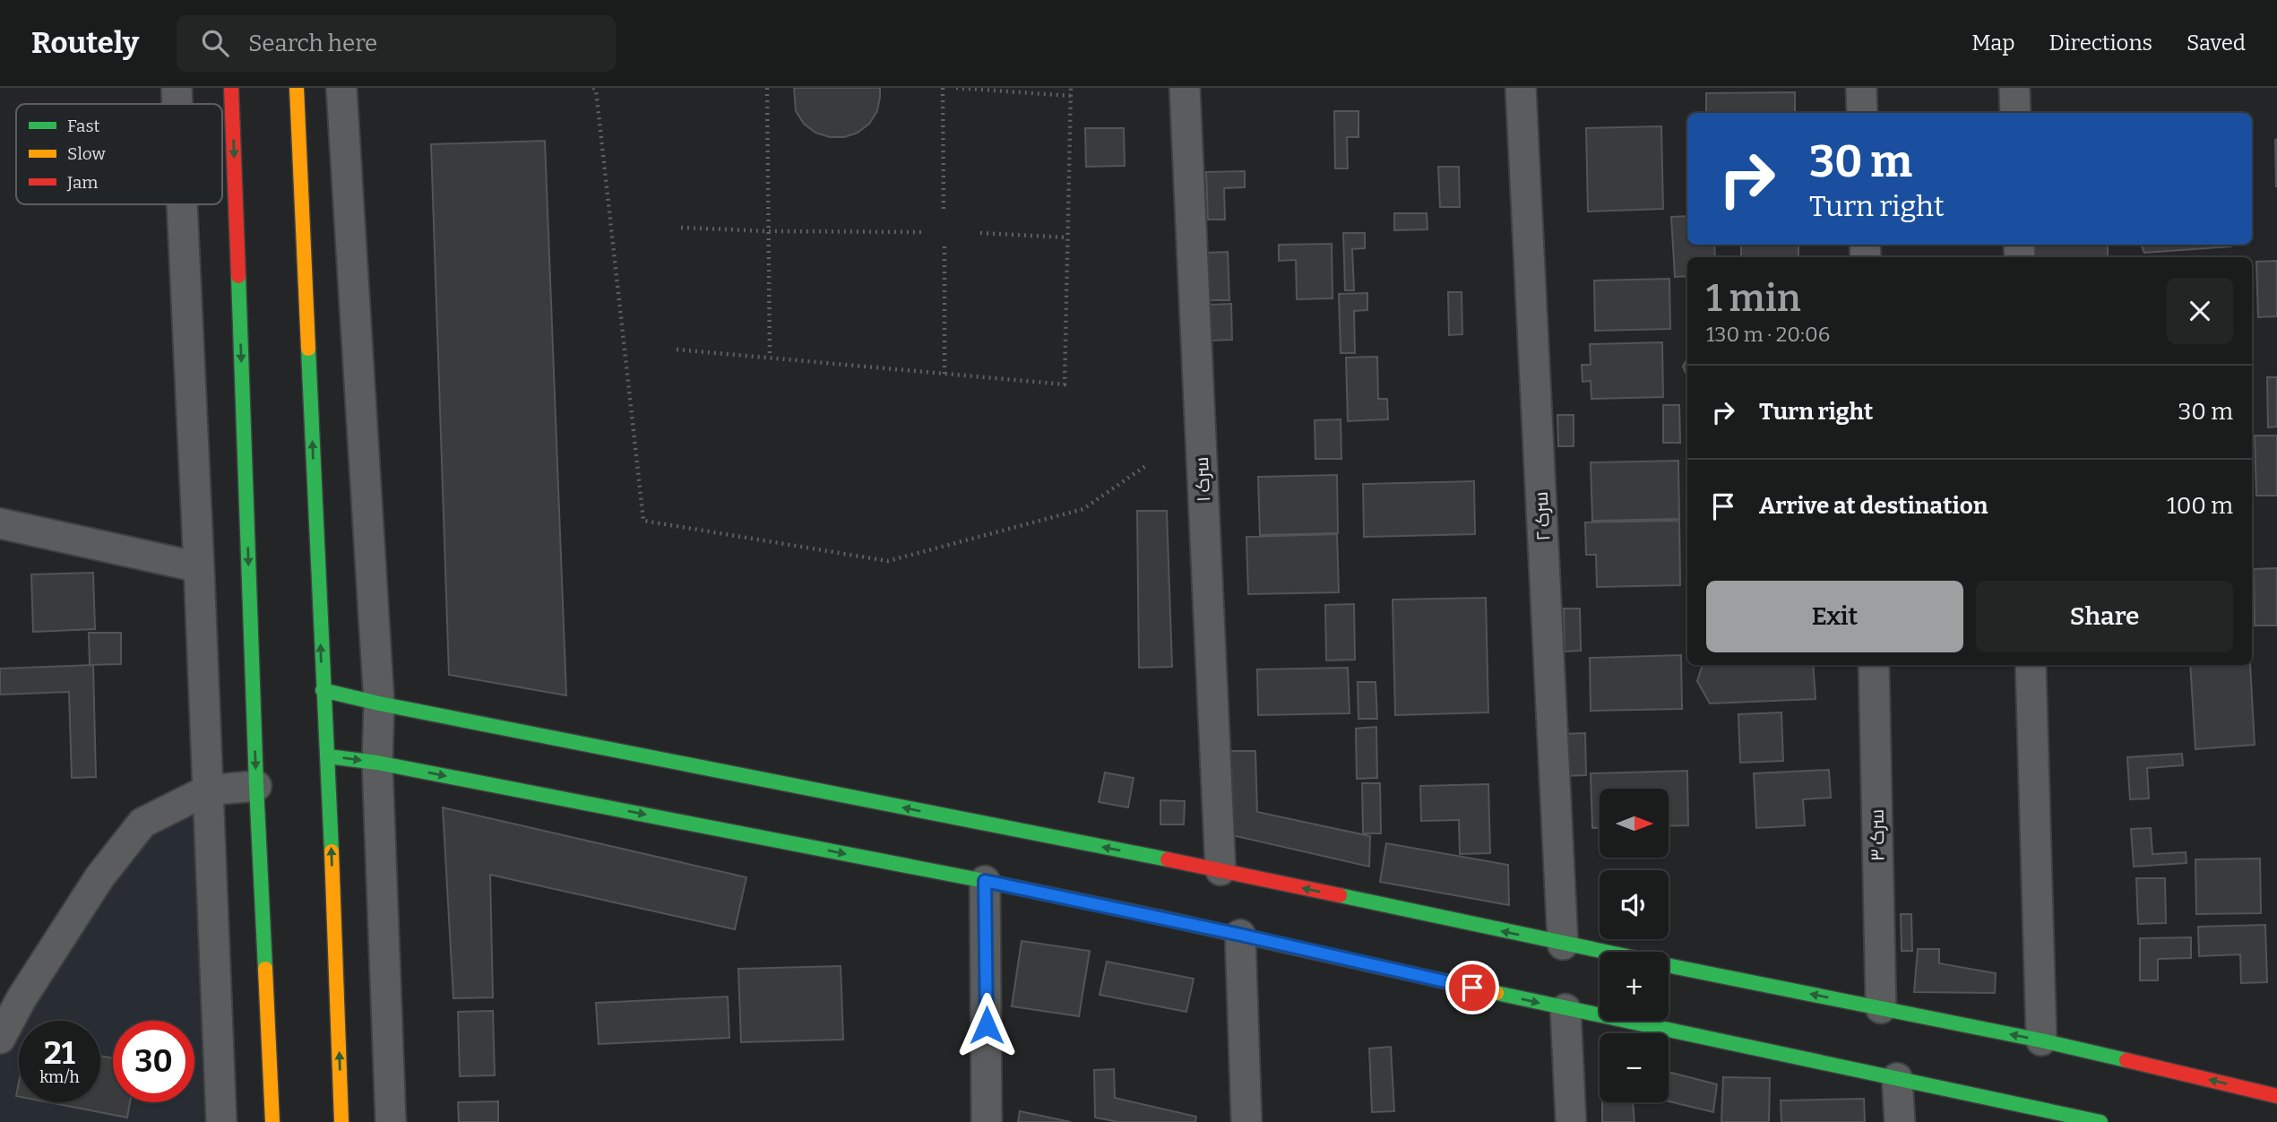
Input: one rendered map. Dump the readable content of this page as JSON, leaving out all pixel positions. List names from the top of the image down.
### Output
{
  "streets": {
    "street": ["سرک ۱", "سرک ۲", "سرک ۳"]
  },
  "legend": ["Fast", "Slow", "Jam"],
  "north": "right",
  "page": {
    "header": "Routely",
    "search": "Search here",
    "nav": ["Map", "Directions", "Saved"],
    "turn": ["30 m", "Turn right"],
    "heading": ["1 min", "130 m · 20:06"],
    "list": [
      {
        "name": "Turn right",
        "value": "30 m"
      },
      {
        "name": "Arrive at destination",
        "value": "100 m"
      }
    ],
    "buttons": ["Exit", "Share"],
    "map_buttons": ["+", "−"],
    "speed": "21 km/h",
    "limit": "30"
  }
}
